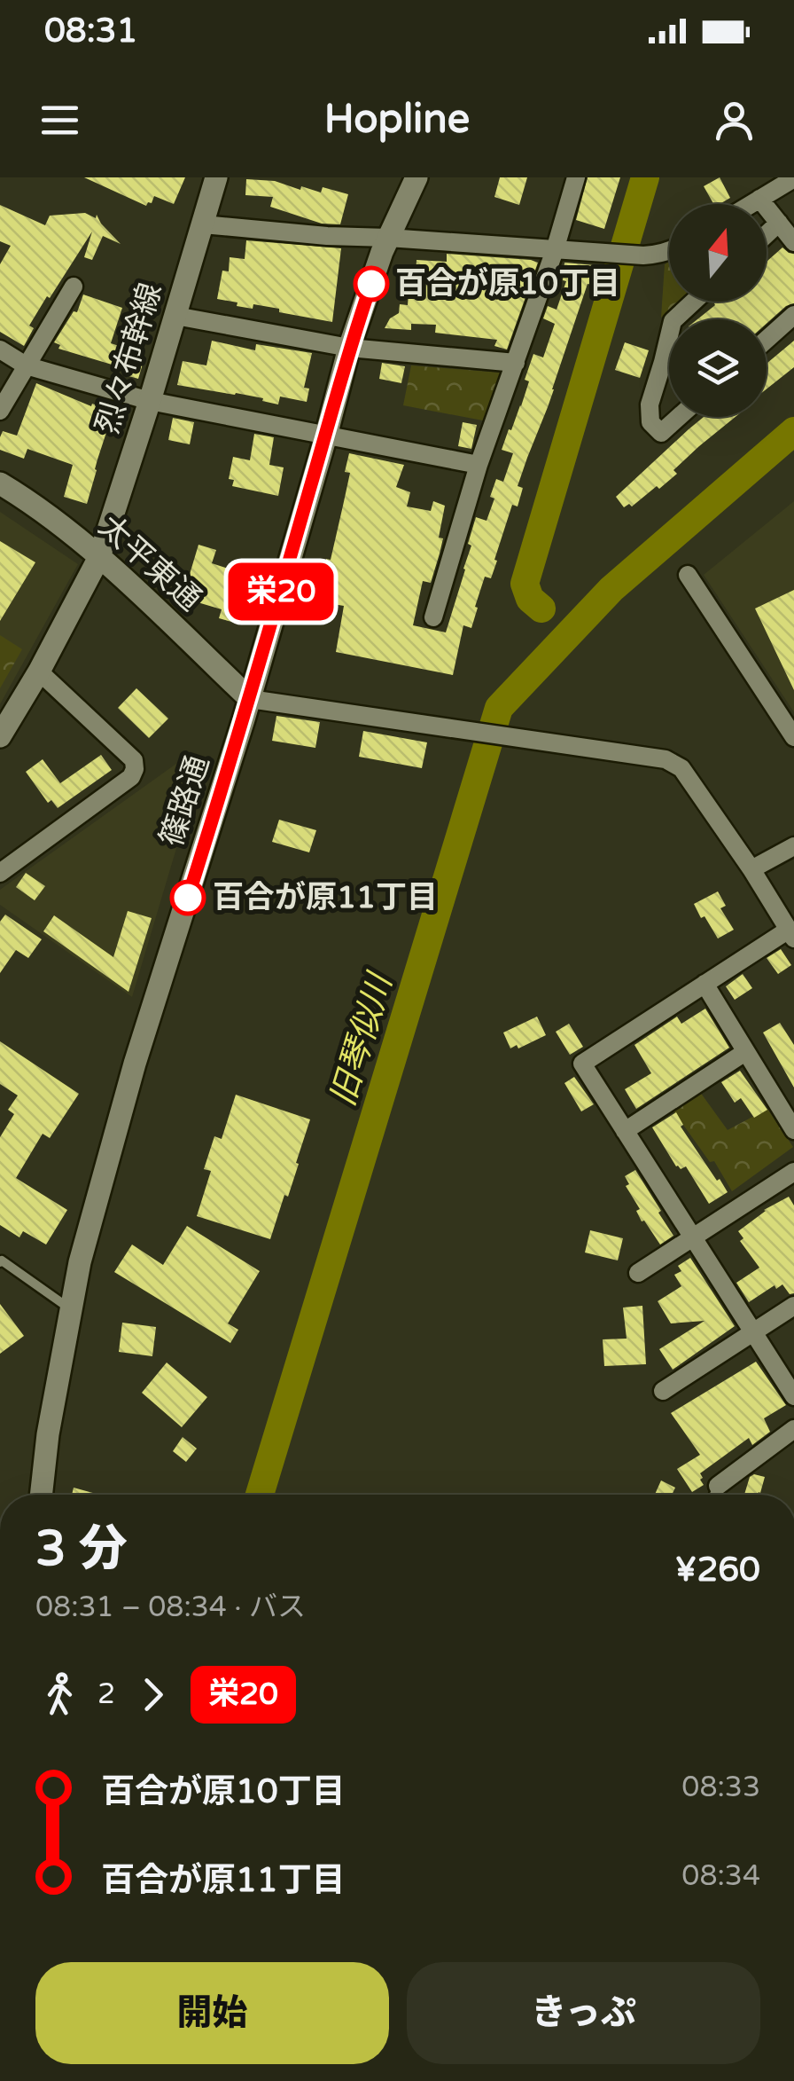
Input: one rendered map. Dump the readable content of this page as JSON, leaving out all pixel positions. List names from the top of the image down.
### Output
{
  "streets": {
    "street": ["烈々布幹線", "太平東通", "篠路通"]
  },
  "crossings": [
    ["烈々布幹線", "太平東通"],
    ["太平東通", "篠路通"]
  ],
  "water": ["旧琴似川"],
  "places": ["百合が原10丁目", "百合が原11丁目"],
  "lines": ["bus line 栄20"],
  "north": "top",
  "page": {
    "status": "08:31",
    "header": "Hopline",
    "on_map": "栄20",
    "heading": ["3 分", "08:31 – 08:34 · バス", "¥260"],
    "legs": ["2", "栄20"],
    "list": [
      {
        "name": "百合が原10丁目",
        "value": "08:33"
      },
      {
        "name": "百合が原11丁目",
        "value": "08:34"
      }
    ],
    "buttons": ["開始", "きっぷ"]
  }
}
